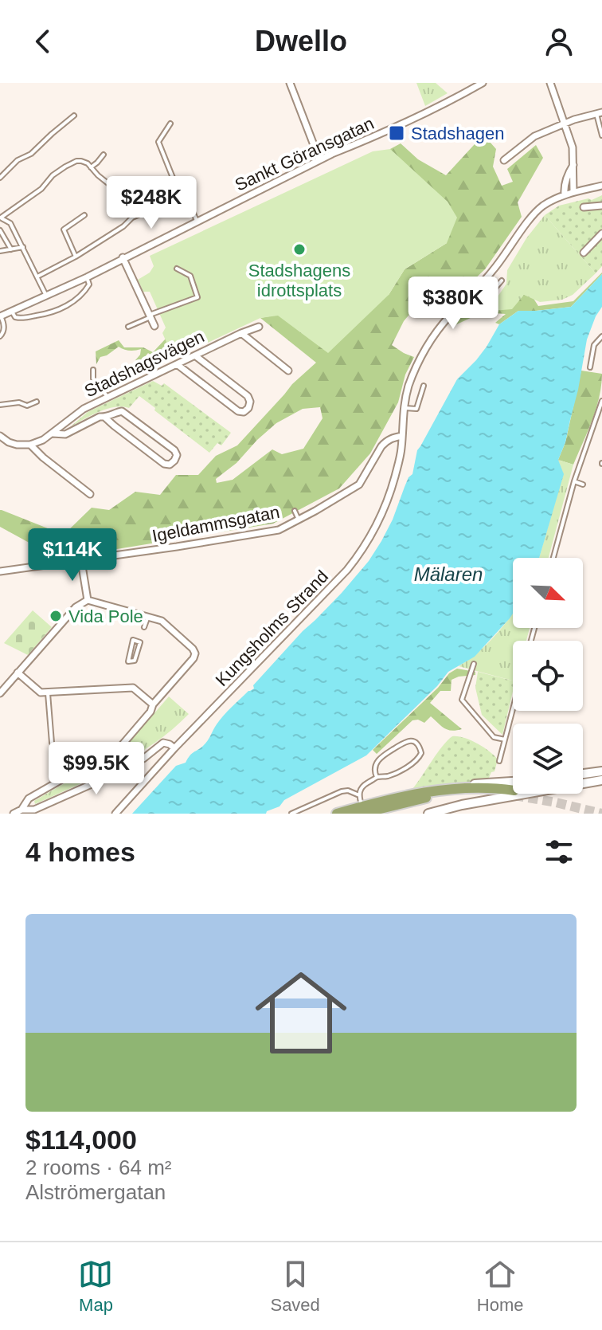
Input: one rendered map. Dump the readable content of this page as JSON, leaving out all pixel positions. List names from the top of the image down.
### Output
{
  "streets": {
    "street": [
      "Sankt Göransgatan",
      "Stadshagsvägen",
      "Igeldammsgatan",
      "Kungsholms Strand"
    ]
  },
  "crossings": [
    ["Igeldammsgatan", "Kungsholms Strand"]
  ],
  "water": ["Mälaren"],
  "places": {
    "transit": ["Stadshagen"],
    "other": ["Stadshagens idrottsplats", "Vida Pole"]
  },
  "north": "bottom right",
  "page": {
    "header": "Dwello",
    "price": [
      "$248K",
      "$380K",
      "$114K",
      "$99.5K"
    ],
    "heading": "4 homes",
    "list": [
      {
        "name": "$114,000",
        "note": "2 rooms · 64 m² · Alströmergatan"
      }
    ],
    "tabs": ["Map", "Saved", "Home"]
  }
}
